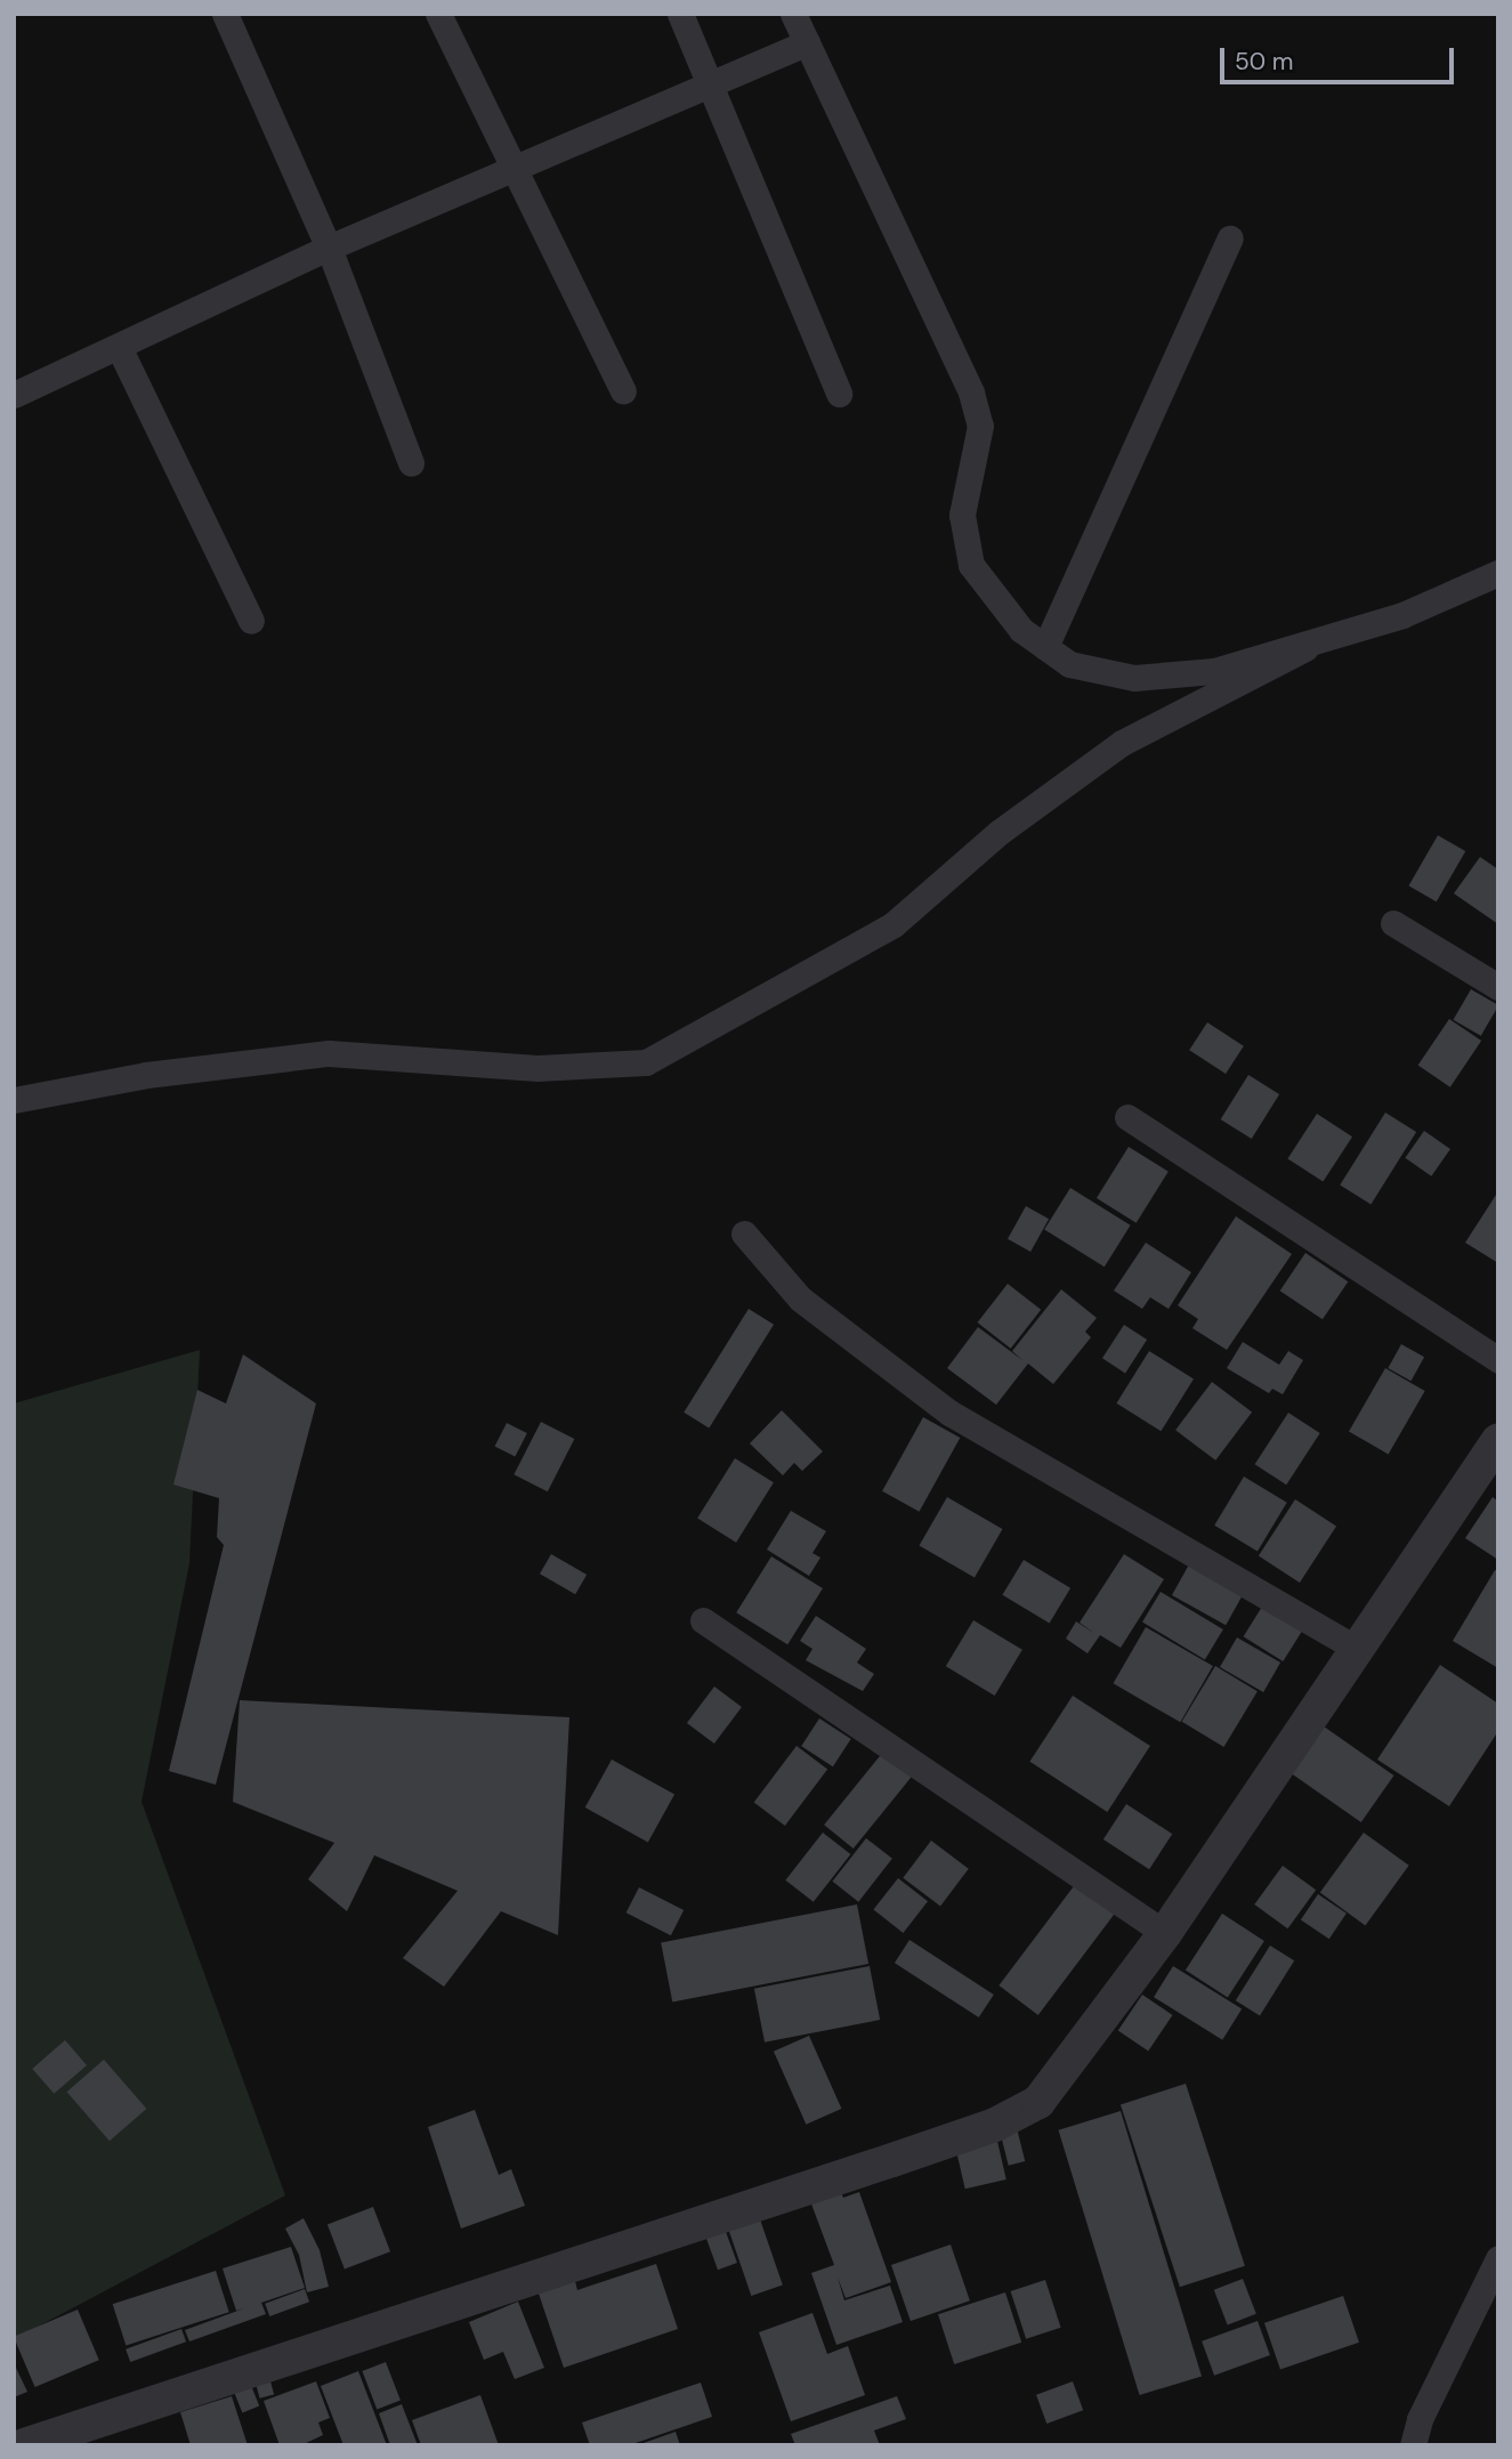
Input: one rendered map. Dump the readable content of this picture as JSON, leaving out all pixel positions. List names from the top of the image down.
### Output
{
  "scale_bar": "50 m"
}
